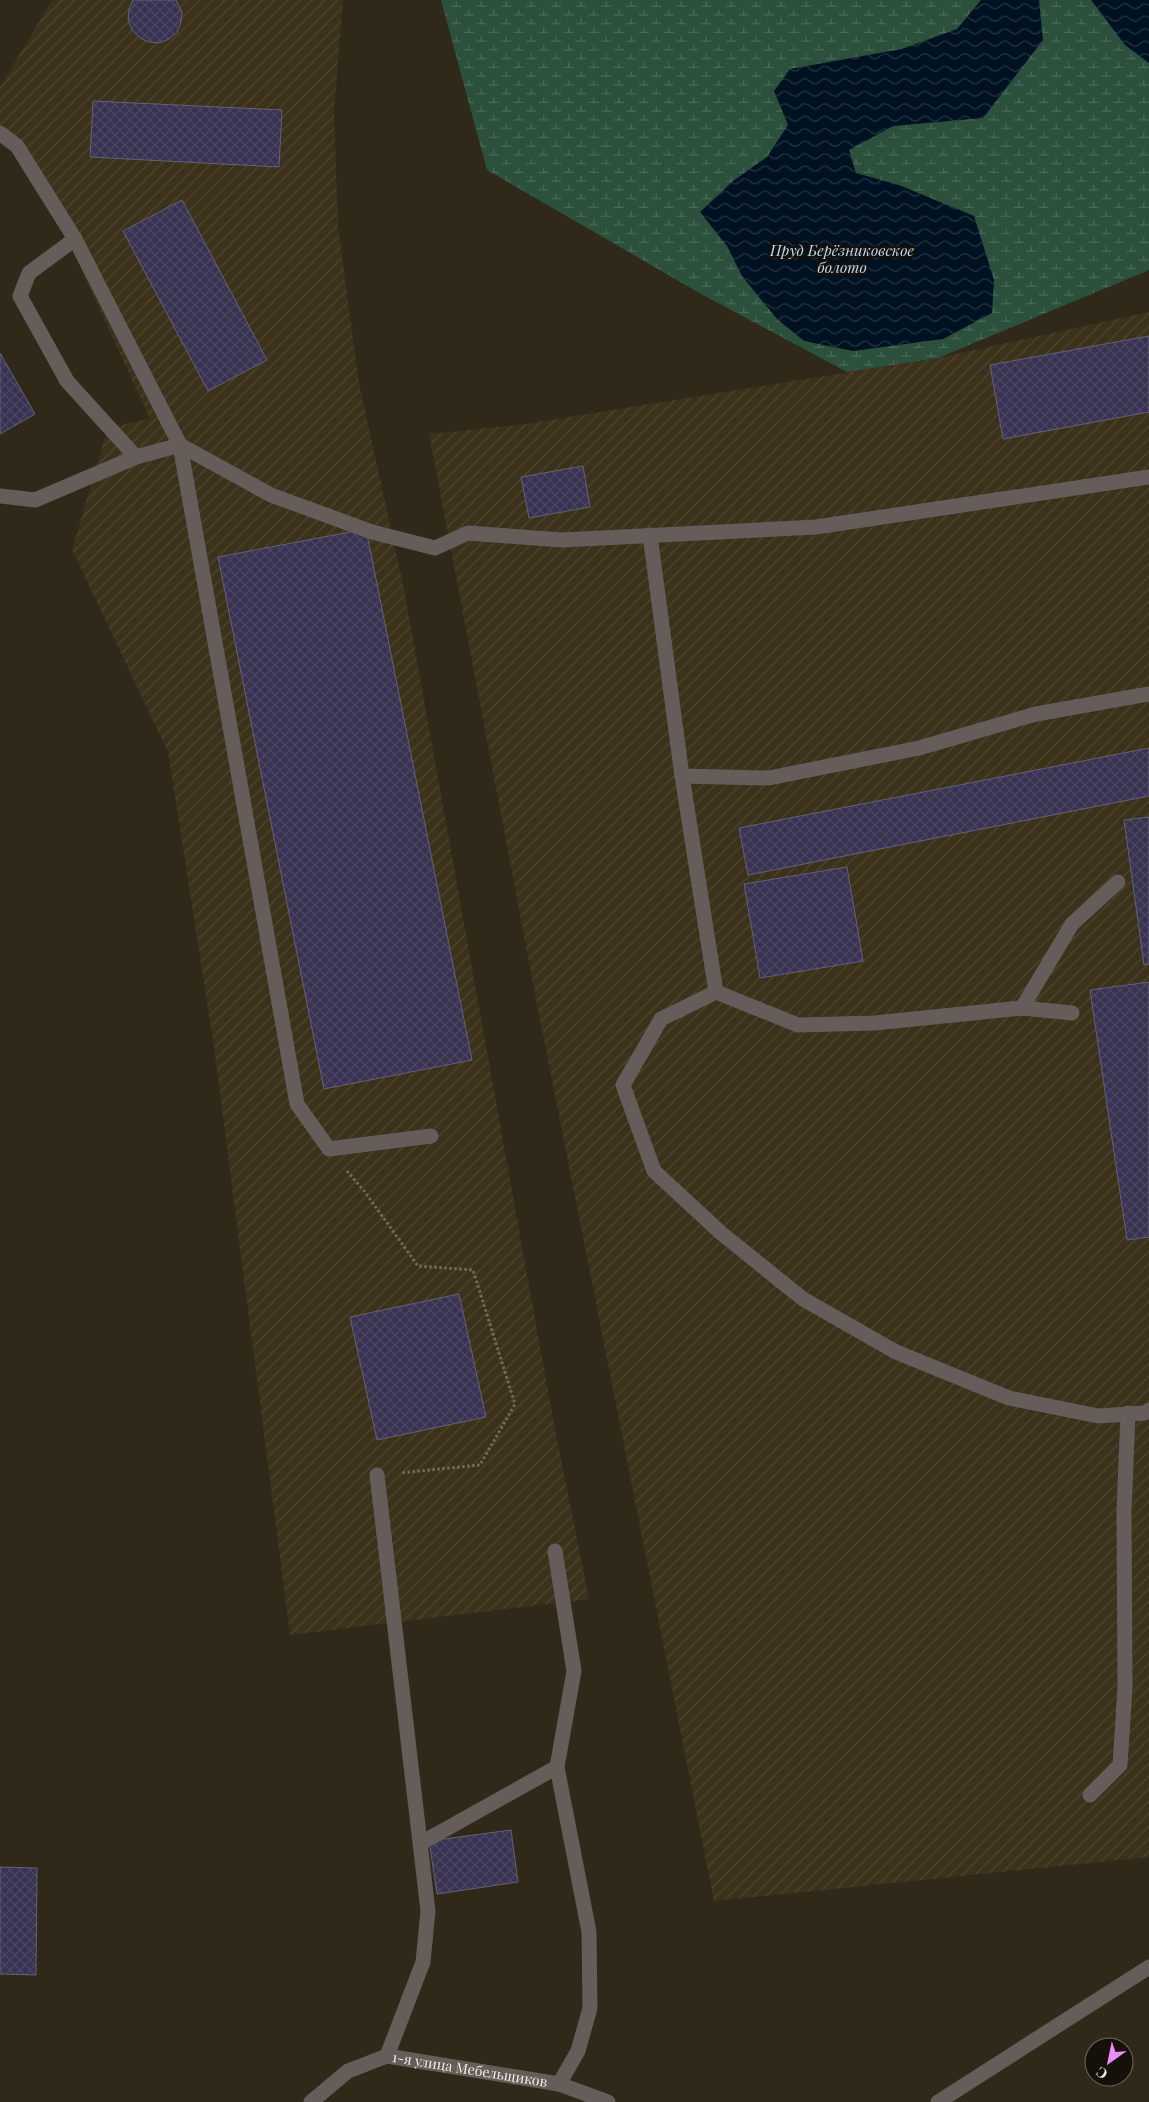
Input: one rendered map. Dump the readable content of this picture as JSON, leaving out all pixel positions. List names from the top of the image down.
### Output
{
  "streets": {
    "street": ["1-я улица Мебельщиков"]
  },
  "water": ["Пруд Берёзниковское болото"],
  "north": "bottom left"
}
